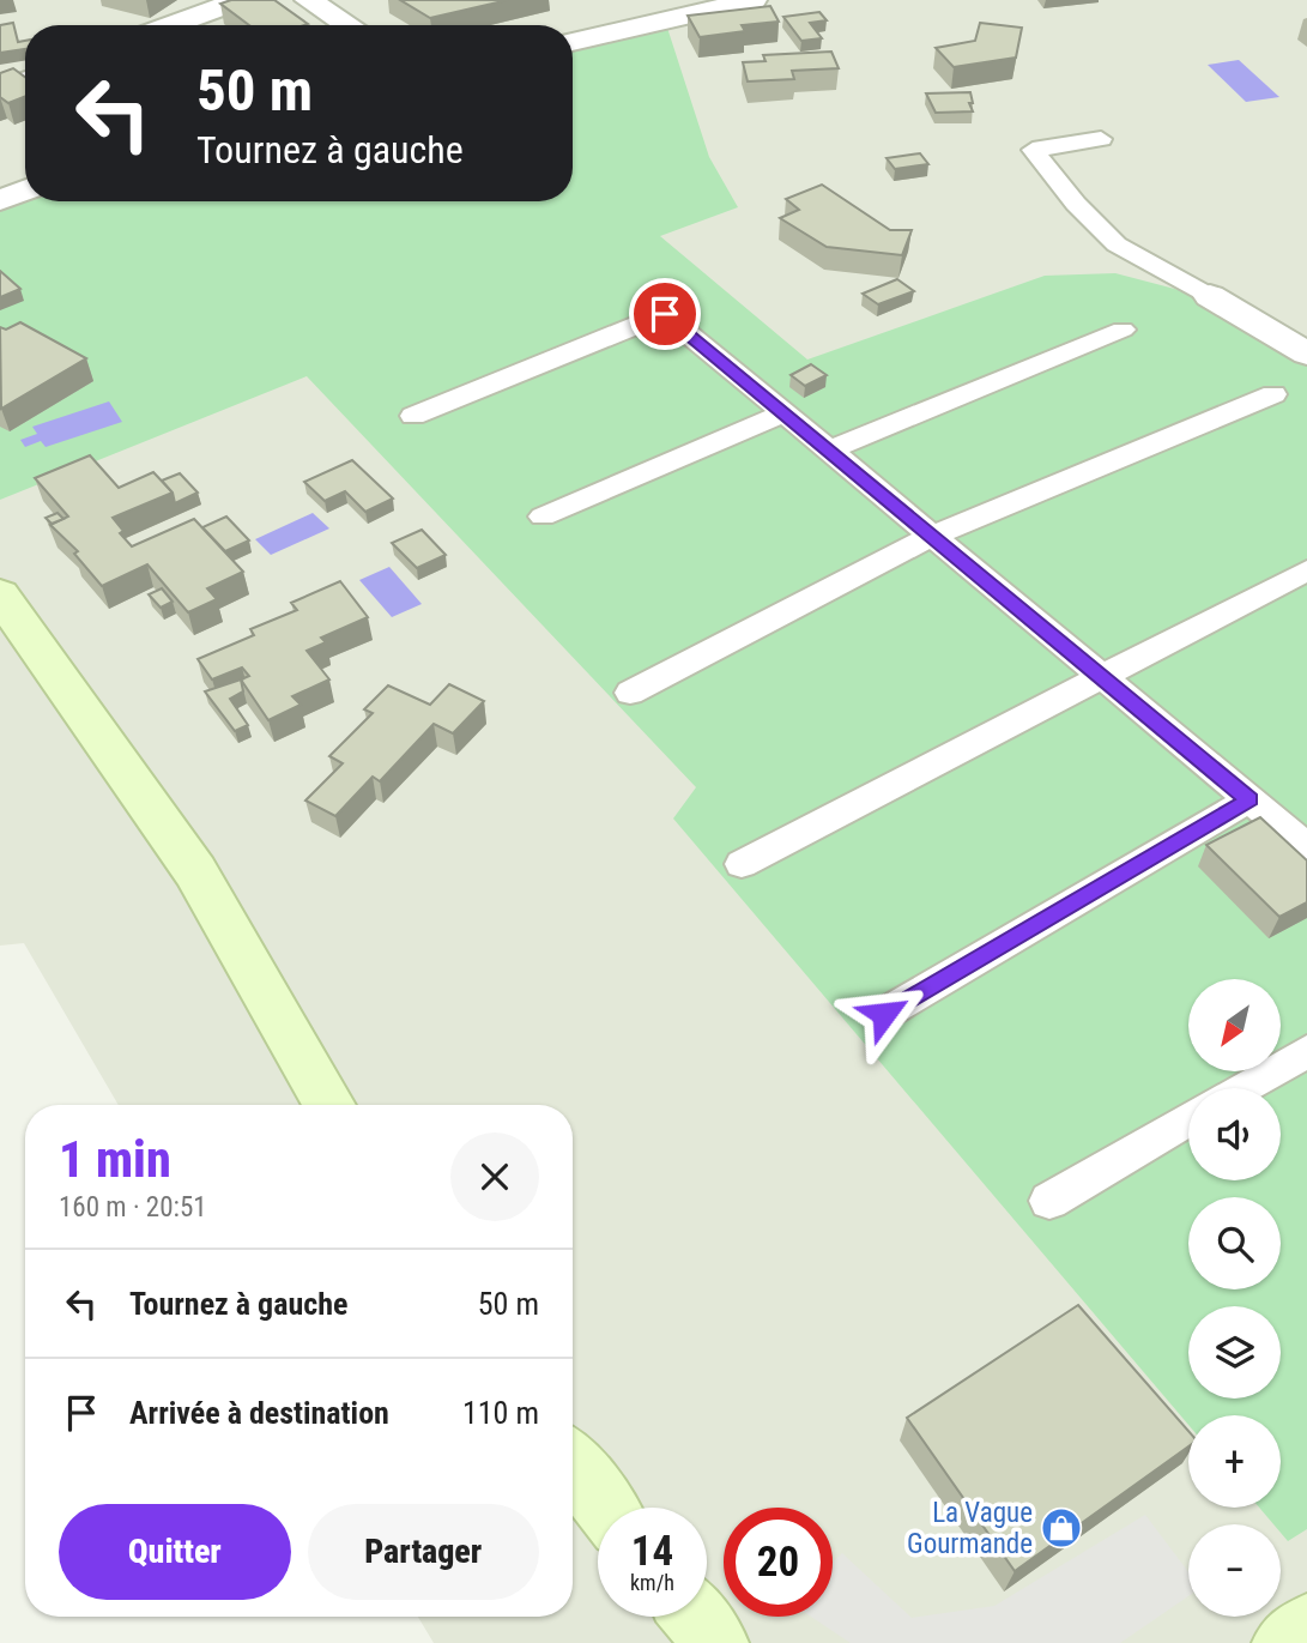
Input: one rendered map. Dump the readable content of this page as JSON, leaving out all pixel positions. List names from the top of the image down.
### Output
{
  "places": {
    "shop": ["La Vague Gourmande"]
  },
  "north": "bottom left",
  "page": {
    "turn": ["50 m", "Tournez à gauche"],
    "map_buttons": ["+", "−"],
    "heading": ["1 min", "160 m · 20:51"],
    "list": [
      {
        "name": "Tournez à gauche",
        "value": "50 m"
      },
      {
        "name": "Arrivée à destination",
        "value": "110 m"
      }
    ],
    "buttons": ["Quitter", "Partager"],
    "speed": "14 km/h",
    "limit": "20"
  }
}
